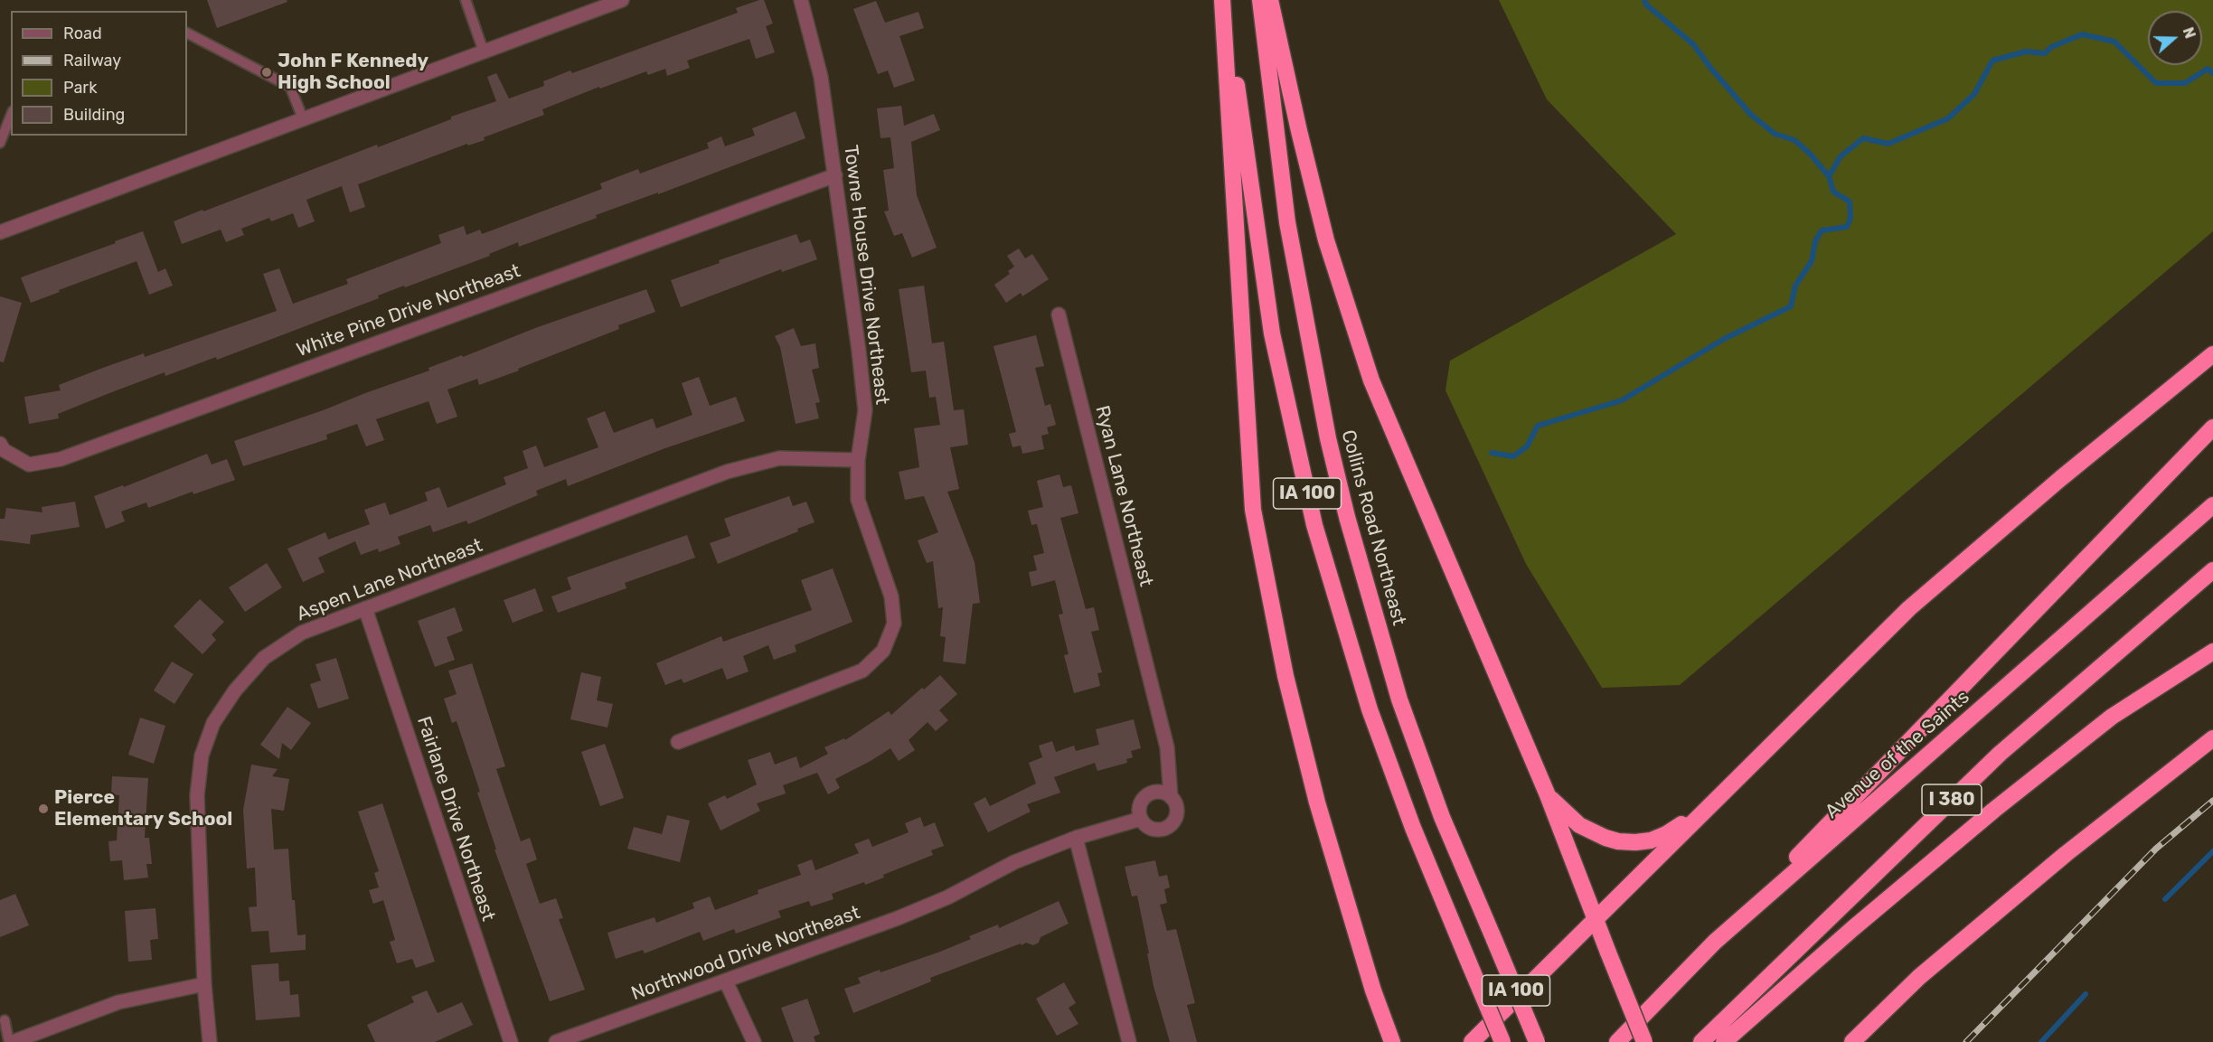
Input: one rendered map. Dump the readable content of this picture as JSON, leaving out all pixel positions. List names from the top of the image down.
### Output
{
  "streets": {
    "highway": [
      "IA 100",
      "Collins Road Northeast",
      "Avenue of the Saints",
      "I 380"
    ],
    "street": [
      "Towne House Drive Northeast",
      "White Pine Drive Northeast",
      "Ryan Lane Northeast",
      "Aspen Lane Northeast",
      "Fairlane Drive Northeast",
      "Northwood Drive Northeast"
    ]
  },
  "crossings": [
    ["Towne House Drive Northeast", "White Pine Drive Northeast"],
    ["Towne House Drive Northeast", "Aspen Lane Northeast"],
    ["Ryan Lane Northeast", "Northwood Drive Northeast"],
    ["Aspen Lane Northeast", "Fairlane Drive Northeast"]
  ],
  "places": ["John F Kennedy High School", "Pierce Elementary School"],
  "legend": [
    "Road",
    "Railway",
    "Park",
    "Building"
  ],
  "north": "right"
}
